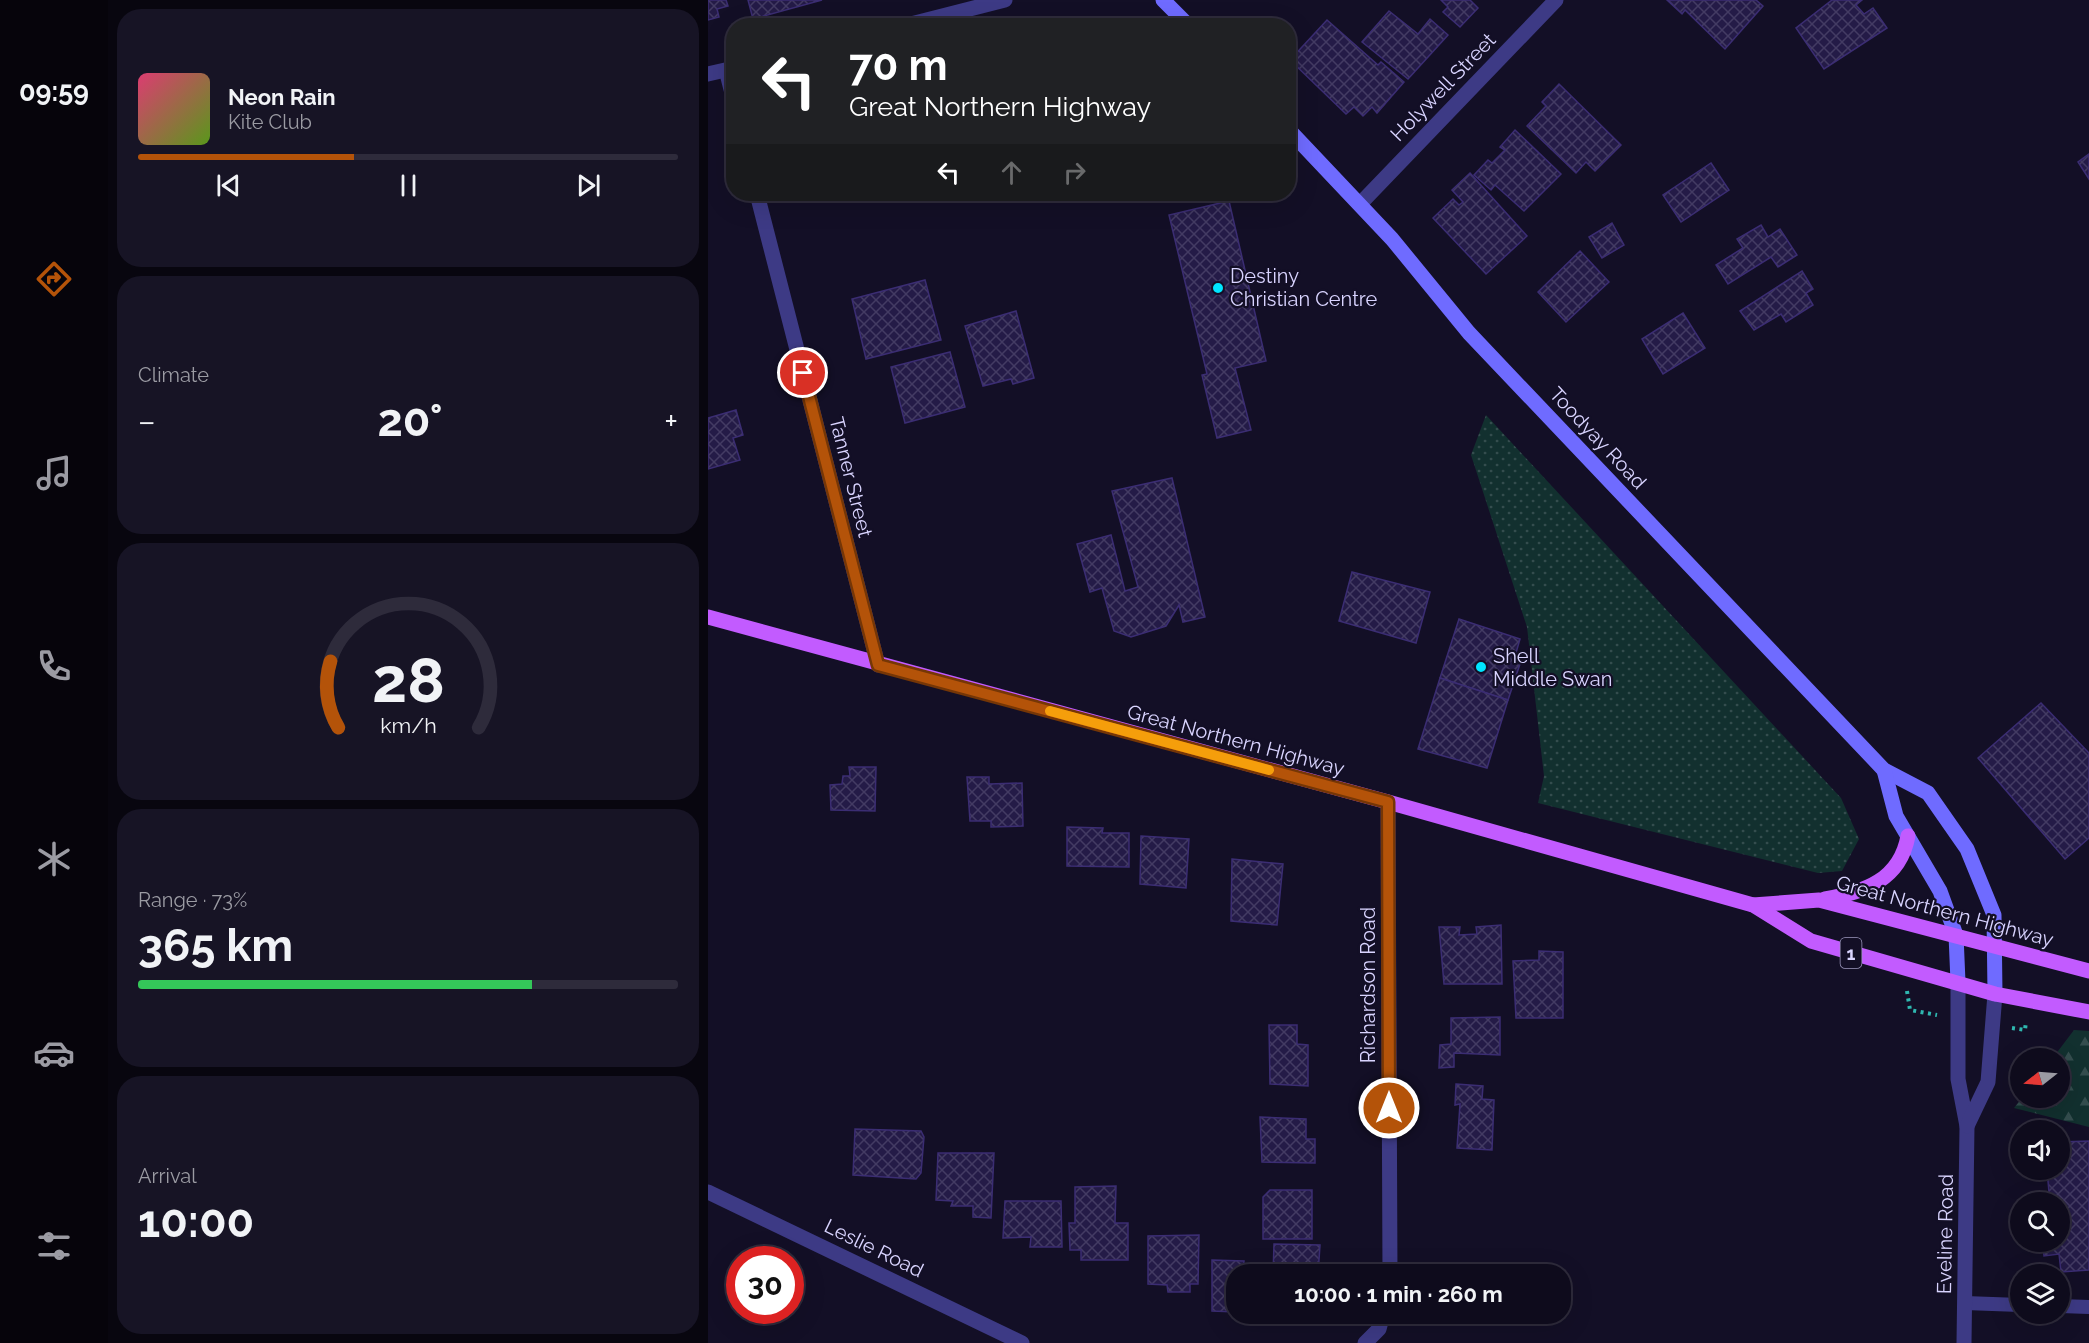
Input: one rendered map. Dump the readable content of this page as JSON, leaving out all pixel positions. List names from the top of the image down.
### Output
{
  "streets": {
    "main road": ["Toodyay Road", "Great Northern Highway", "1"],
    "street": [
      "Holywell Street",
      "Tanner Street",
      "Richardson Road",
      "Eveline Road",
      "Leslie Road"
    ]
  },
  "crossings": [
    ["Holywell Street", "Toodyay Road"],
    ["Toodyay Road", "Great Northern Highway"],
    ["Toodyay Road", "Eveline Road"],
    ["Tanner Street", "Great Northern Highway"],
    ["Great Northern Highway", "Richardson Road"],
    ["Great Northern Highway", "Eveline Road"]
  ],
  "places": ["Destiny Christian Centre", "Shell Middle Swan"],
  "north": "left",
  "page": {
    "tabs": "09:59",
    "turn": ["70 m", "Great Northern Highway"],
    "song": ["Neon Rain", "Kite Club"],
    "tile": [
      "Climate",
      ["Range · 73%", "365 km"],
      ["Arrival", "10:00"]
    ],
    "heat": ["−", "20°", "+"],
    "limit": "30",
    "trip": "10:00 · 1 min · 260 m",
    "gauge": ["28", "km/h"]
  }
}
